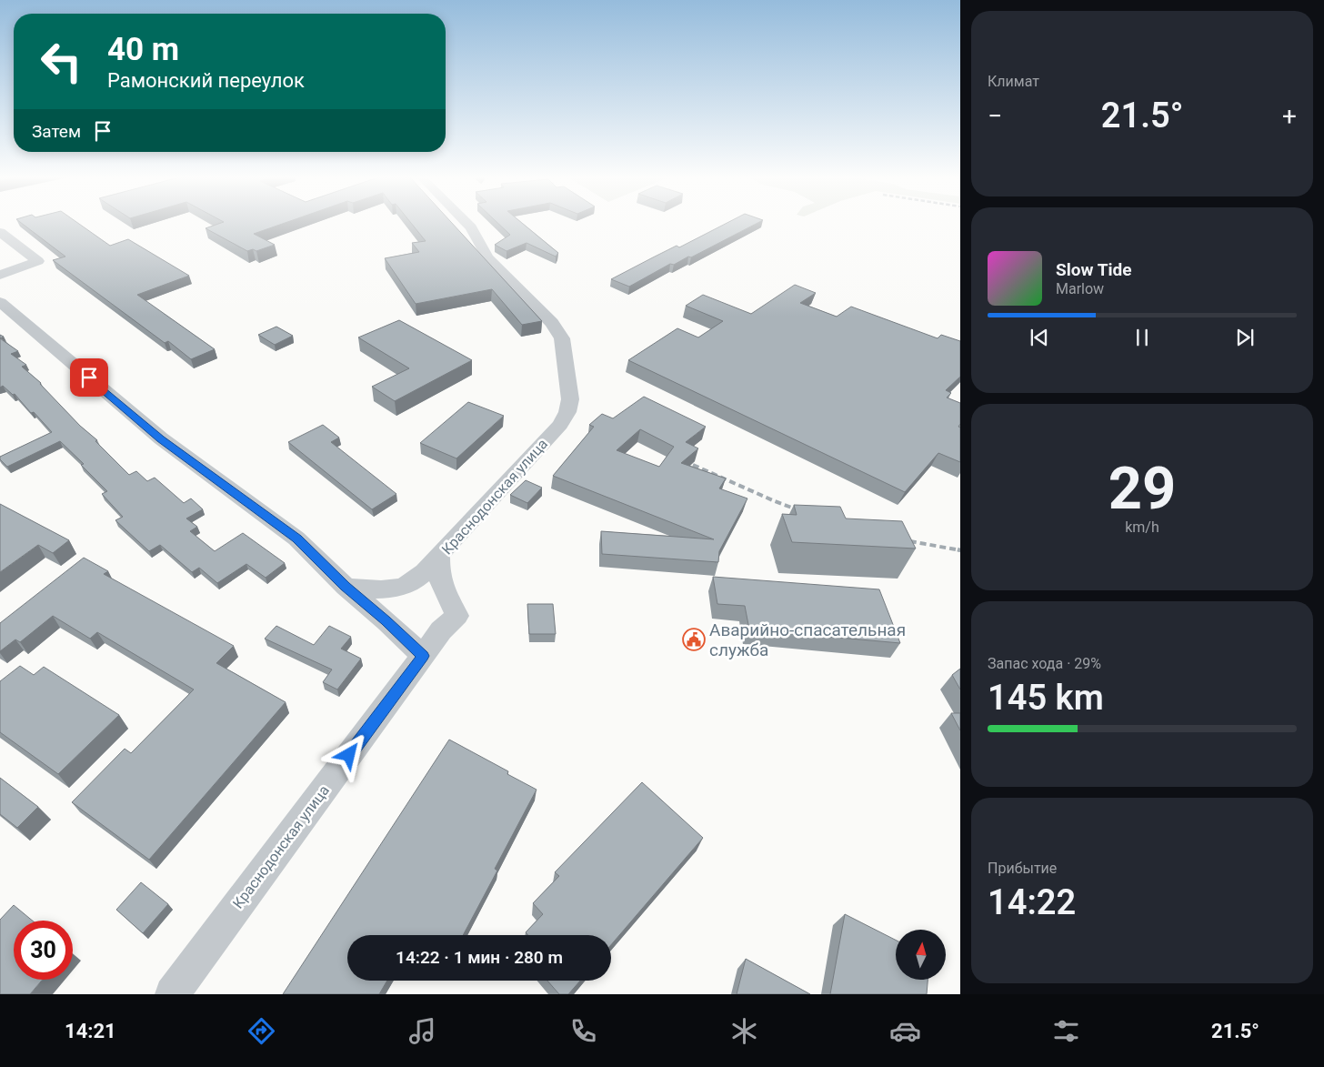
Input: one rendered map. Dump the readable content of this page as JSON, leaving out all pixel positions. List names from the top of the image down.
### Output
{
  "streets": {
    "street": ["Краснодонская улица"]
  },
  "places": {
    "public building": ["Аварийно-спасательная служба"]
  },
  "north": "top",
  "page": {
    "tile": [
      "Климат",
      ["29", "km/h"],
      ["Запас хода · 29%", "145 km"],
      ["Прибытие", "14:22"]
    ],
    "turn": ["40 m", "Рамонский переулок"],
    "heat": ["−", "21.5°", "+"],
    "then": "Затем",
    "song": ["Slow Tide", "Marlow"],
    "limit": "30",
    "trip": "14:22 · 1 мин · 280 m",
    "tabs": ["14:21", "21.5°"]
  }
}
